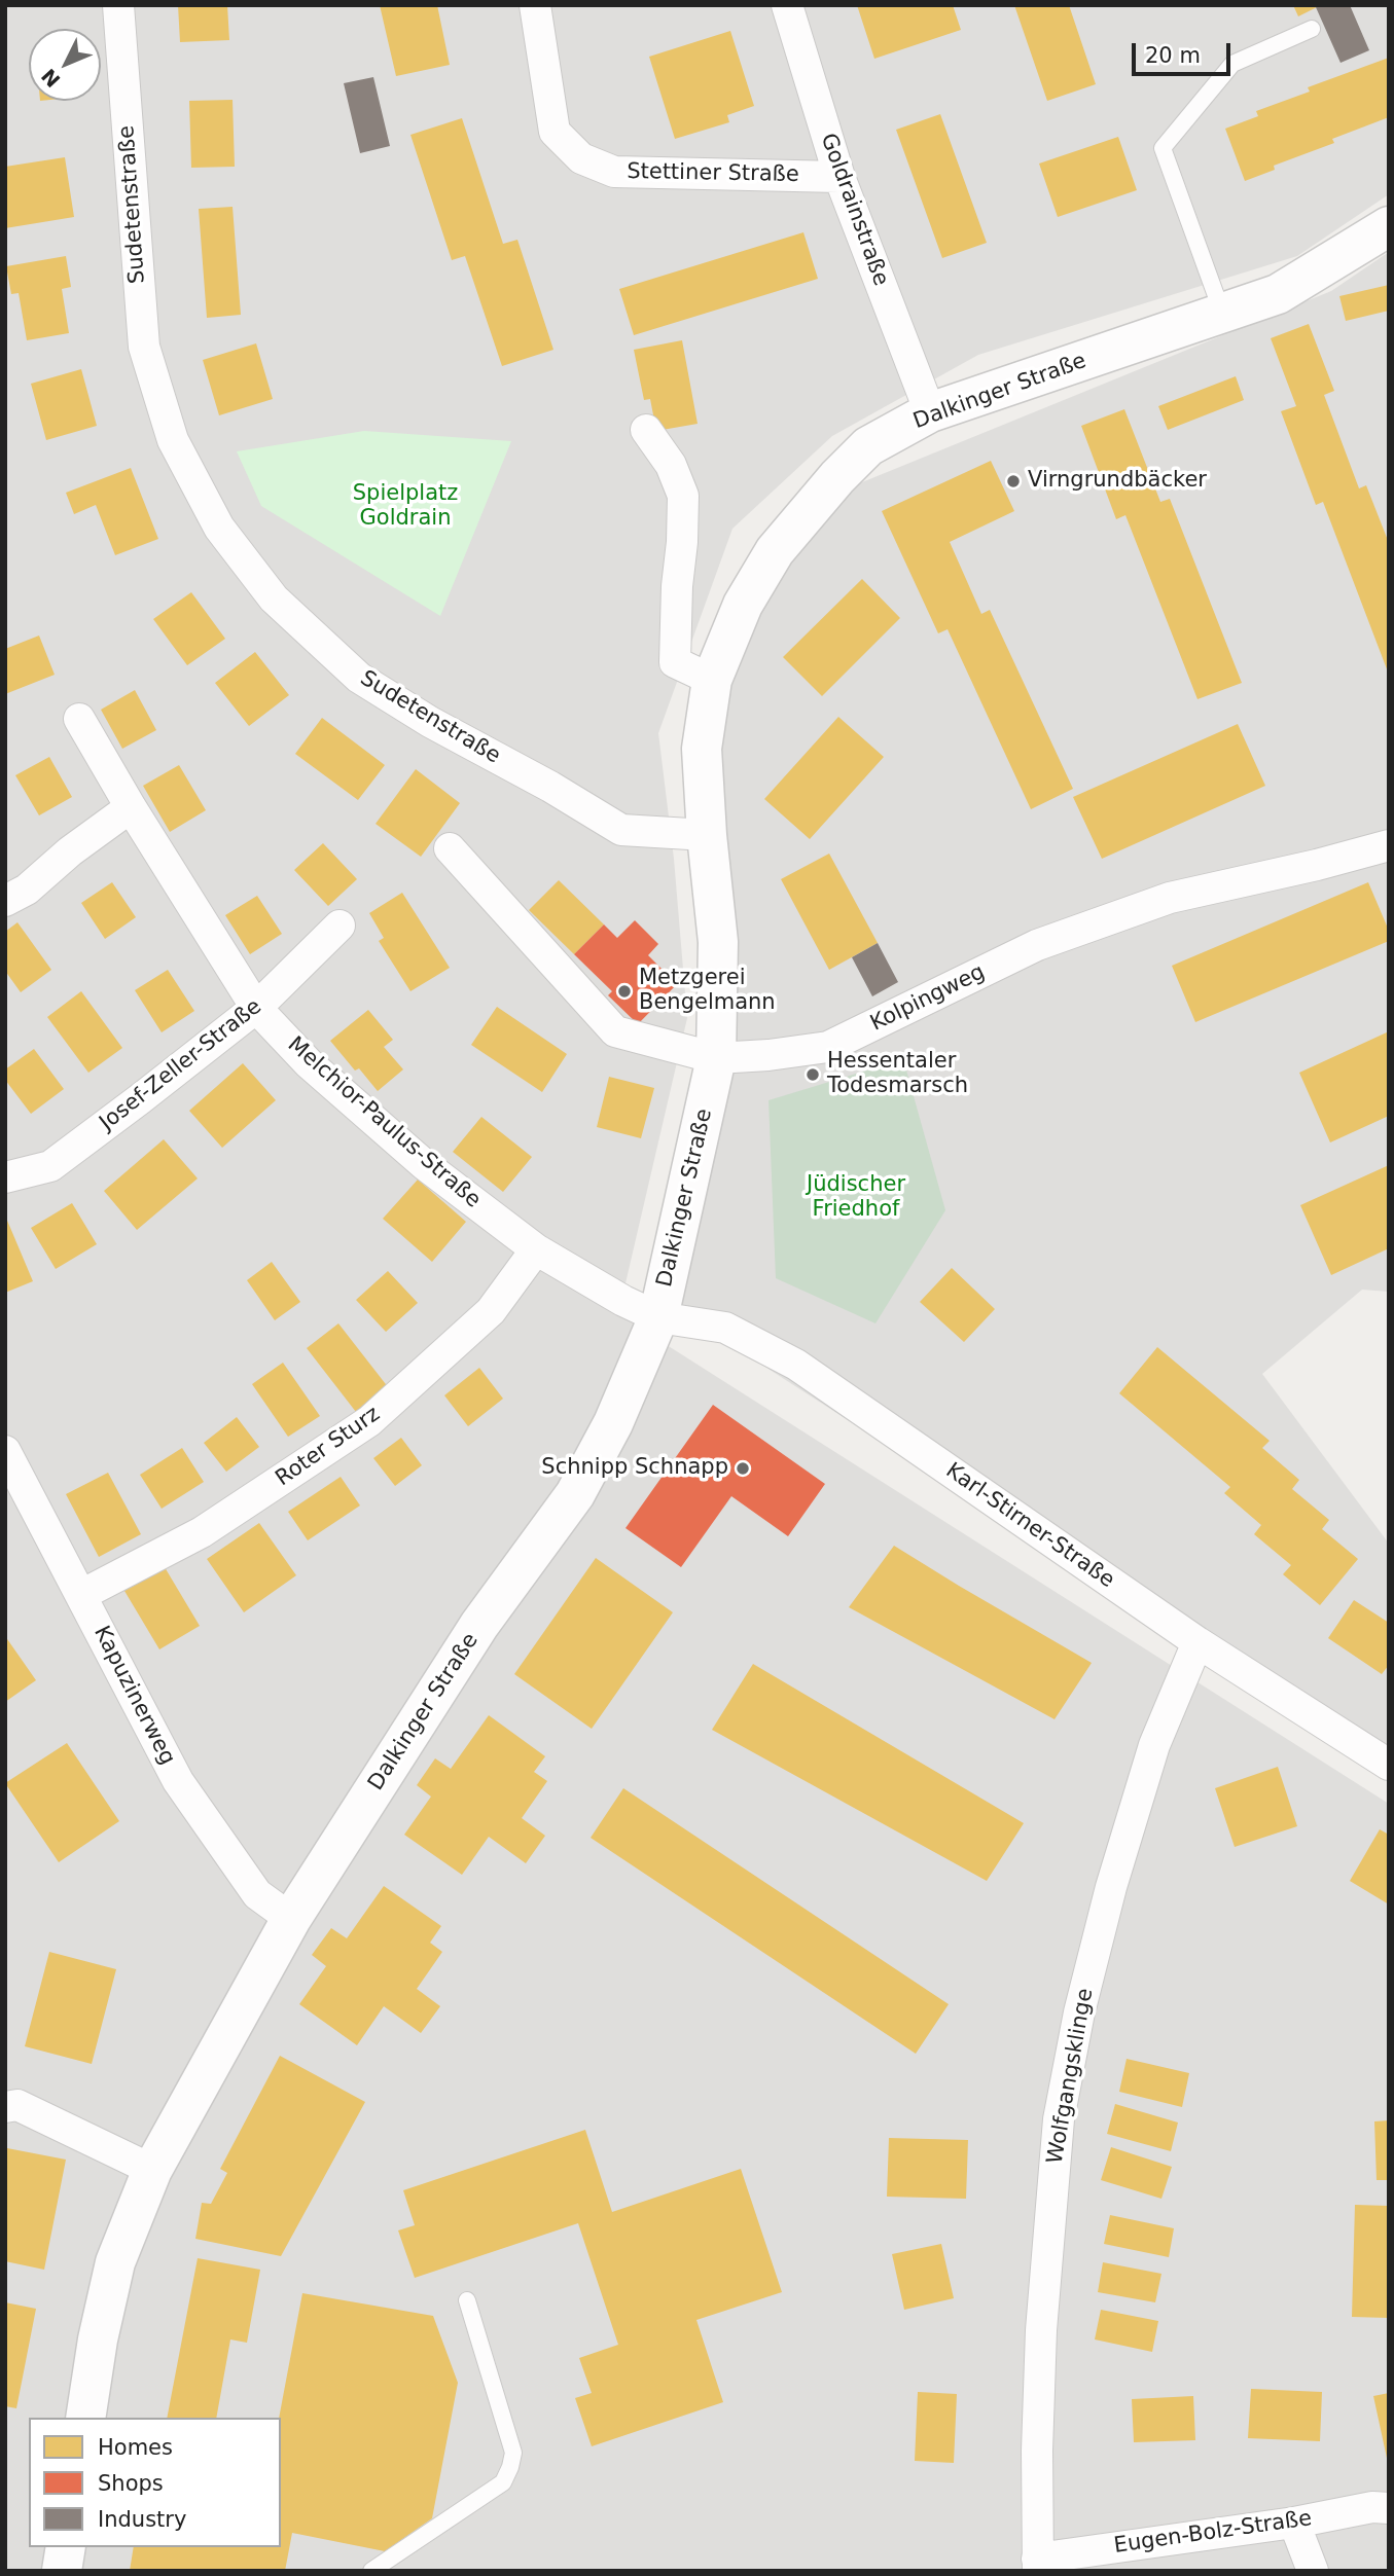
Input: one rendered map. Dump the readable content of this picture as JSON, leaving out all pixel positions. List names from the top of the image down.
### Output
{
  "streets": {
    "street": [
      "Stettiner Straße",
      "Sudetenstraße",
      "Goldrainstraße",
      "Dalkinger Straße",
      "Kolpingweg",
      "Josef-Zeller-Straße",
      "Melchior-Paulus-Straße",
      "Roter Sturz",
      "Karl-Stirner-Straße",
      "Kapuzinerweg",
      "Wolfgangsklinge",
      "Eugen-Bolz-Straße"
    ]
  },
  "crossings": [
    ["Stettiner Straße", "Goldrainstraße"],
    ["Sudetenstraße", "Dalkinger Straße"],
    ["Goldrainstraße", "Dalkinger Straße"],
    ["Dalkinger Straße", "Kolpingweg"],
    ["Dalkinger Straße", "Melchior-Paulus-Straße"],
    ["Dalkinger Straße", "Karl-Stirner-Straße"],
    ["Dalkinger Straße", "Kapuzinerweg"],
    ["Josef-Zeller-Straße", "Melchior-Paulus-Straße"],
    ["Melchior-Paulus-Straße", "Roter Sturz"],
    ["Melchior-Paulus-Straße", "Karl-Stirner-Straße"],
    ["Roter Sturz", "Kapuzinerweg"],
    ["Karl-Stirner-Straße", "Wolfgangsklinge"],
    ["Wolfgangsklinge", "Eugen-Bolz-Straße"]
  ],
  "parks": ["Spielplatz Goldrain", "Jüdischer Friedhof"],
  "places": [
    "Virngrundbäcker",
    "Metzgerei Bengelmann",
    "Hessentaler Todesmarsch",
    "Schnipp Schnapp"
  ],
  "legend": ["Homes", "Shops", "Industry"],
  "scale_bar": "20 m",
  "north": "bottom left"
}
